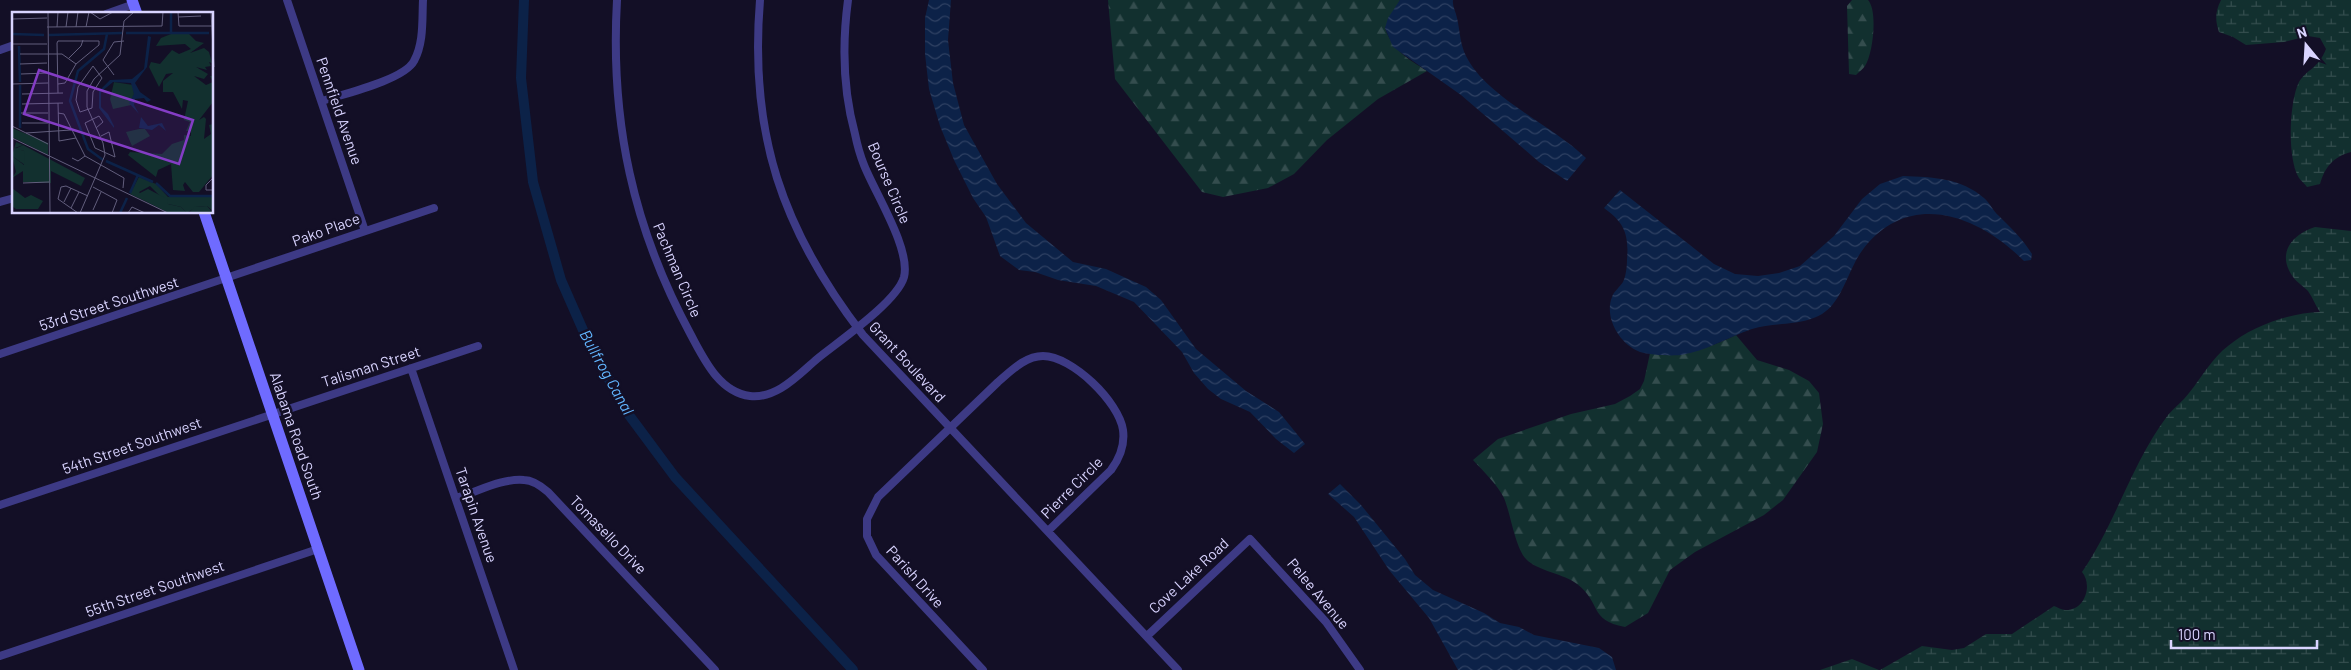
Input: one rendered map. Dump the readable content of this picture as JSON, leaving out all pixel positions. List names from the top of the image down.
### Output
{
  "streets": {
    "street": [
      "Pennfield Avenue",
      "Bourse Circle",
      "Pako Place",
      "Pachman Circle",
      "53rd Street Southwest",
      "Grant Boulevard",
      "Talisman Street",
      "Alabama Road South",
      "54th Street Southwest",
      "Pierre Circle",
      "Tarapin Avenue",
      "Tomasello Drive",
      "Cove Lake Road",
      "Parish Drive",
      "55th Street Southwest",
      "Pelee Avenue"
    ]
  },
  "crossings": [
    ["Pennfield Avenue", "Pako Place"],
    ["Bourse Circle", "Pachman Circle"],
    ["Bourse Circle", "Grant Boulevard"],
    ["Pako Place", "53rd Street Southwest"],
    ["Pako Place", "Alabama Road South"],
    ["Pachman Circle", "Grant Boulevard"],
    ["53rd Street Southwest", "Alabama Road South"],
    ["Grant Boulevard", "Pierre Circle"],
    ["Grant Boulevard", "Cove Lake Road"],
    ["Grant Boulevard", "Parish Drive"],
    ["Talisman Street", "Alabama Road South"],
    ["Talisman Street", "54th Street Southwest"],
    ["Talisman Street", "Tarapin Avenue"],
    ["Alabama Road South", "54th Street Southwest"],
    ["Alabama Road South", "55th Street Southwest"],
    ["Pierre Circle", "Parish Drive"],
    ["Tarapin Avenue", "Tomasello Drive"],
    ["Cove Lake Road", "Pelee Avenue"]
  ],
  "water": ["Bullfrog Canal"],
  "scale_bar": "100 m",
  "north": "top"
}
